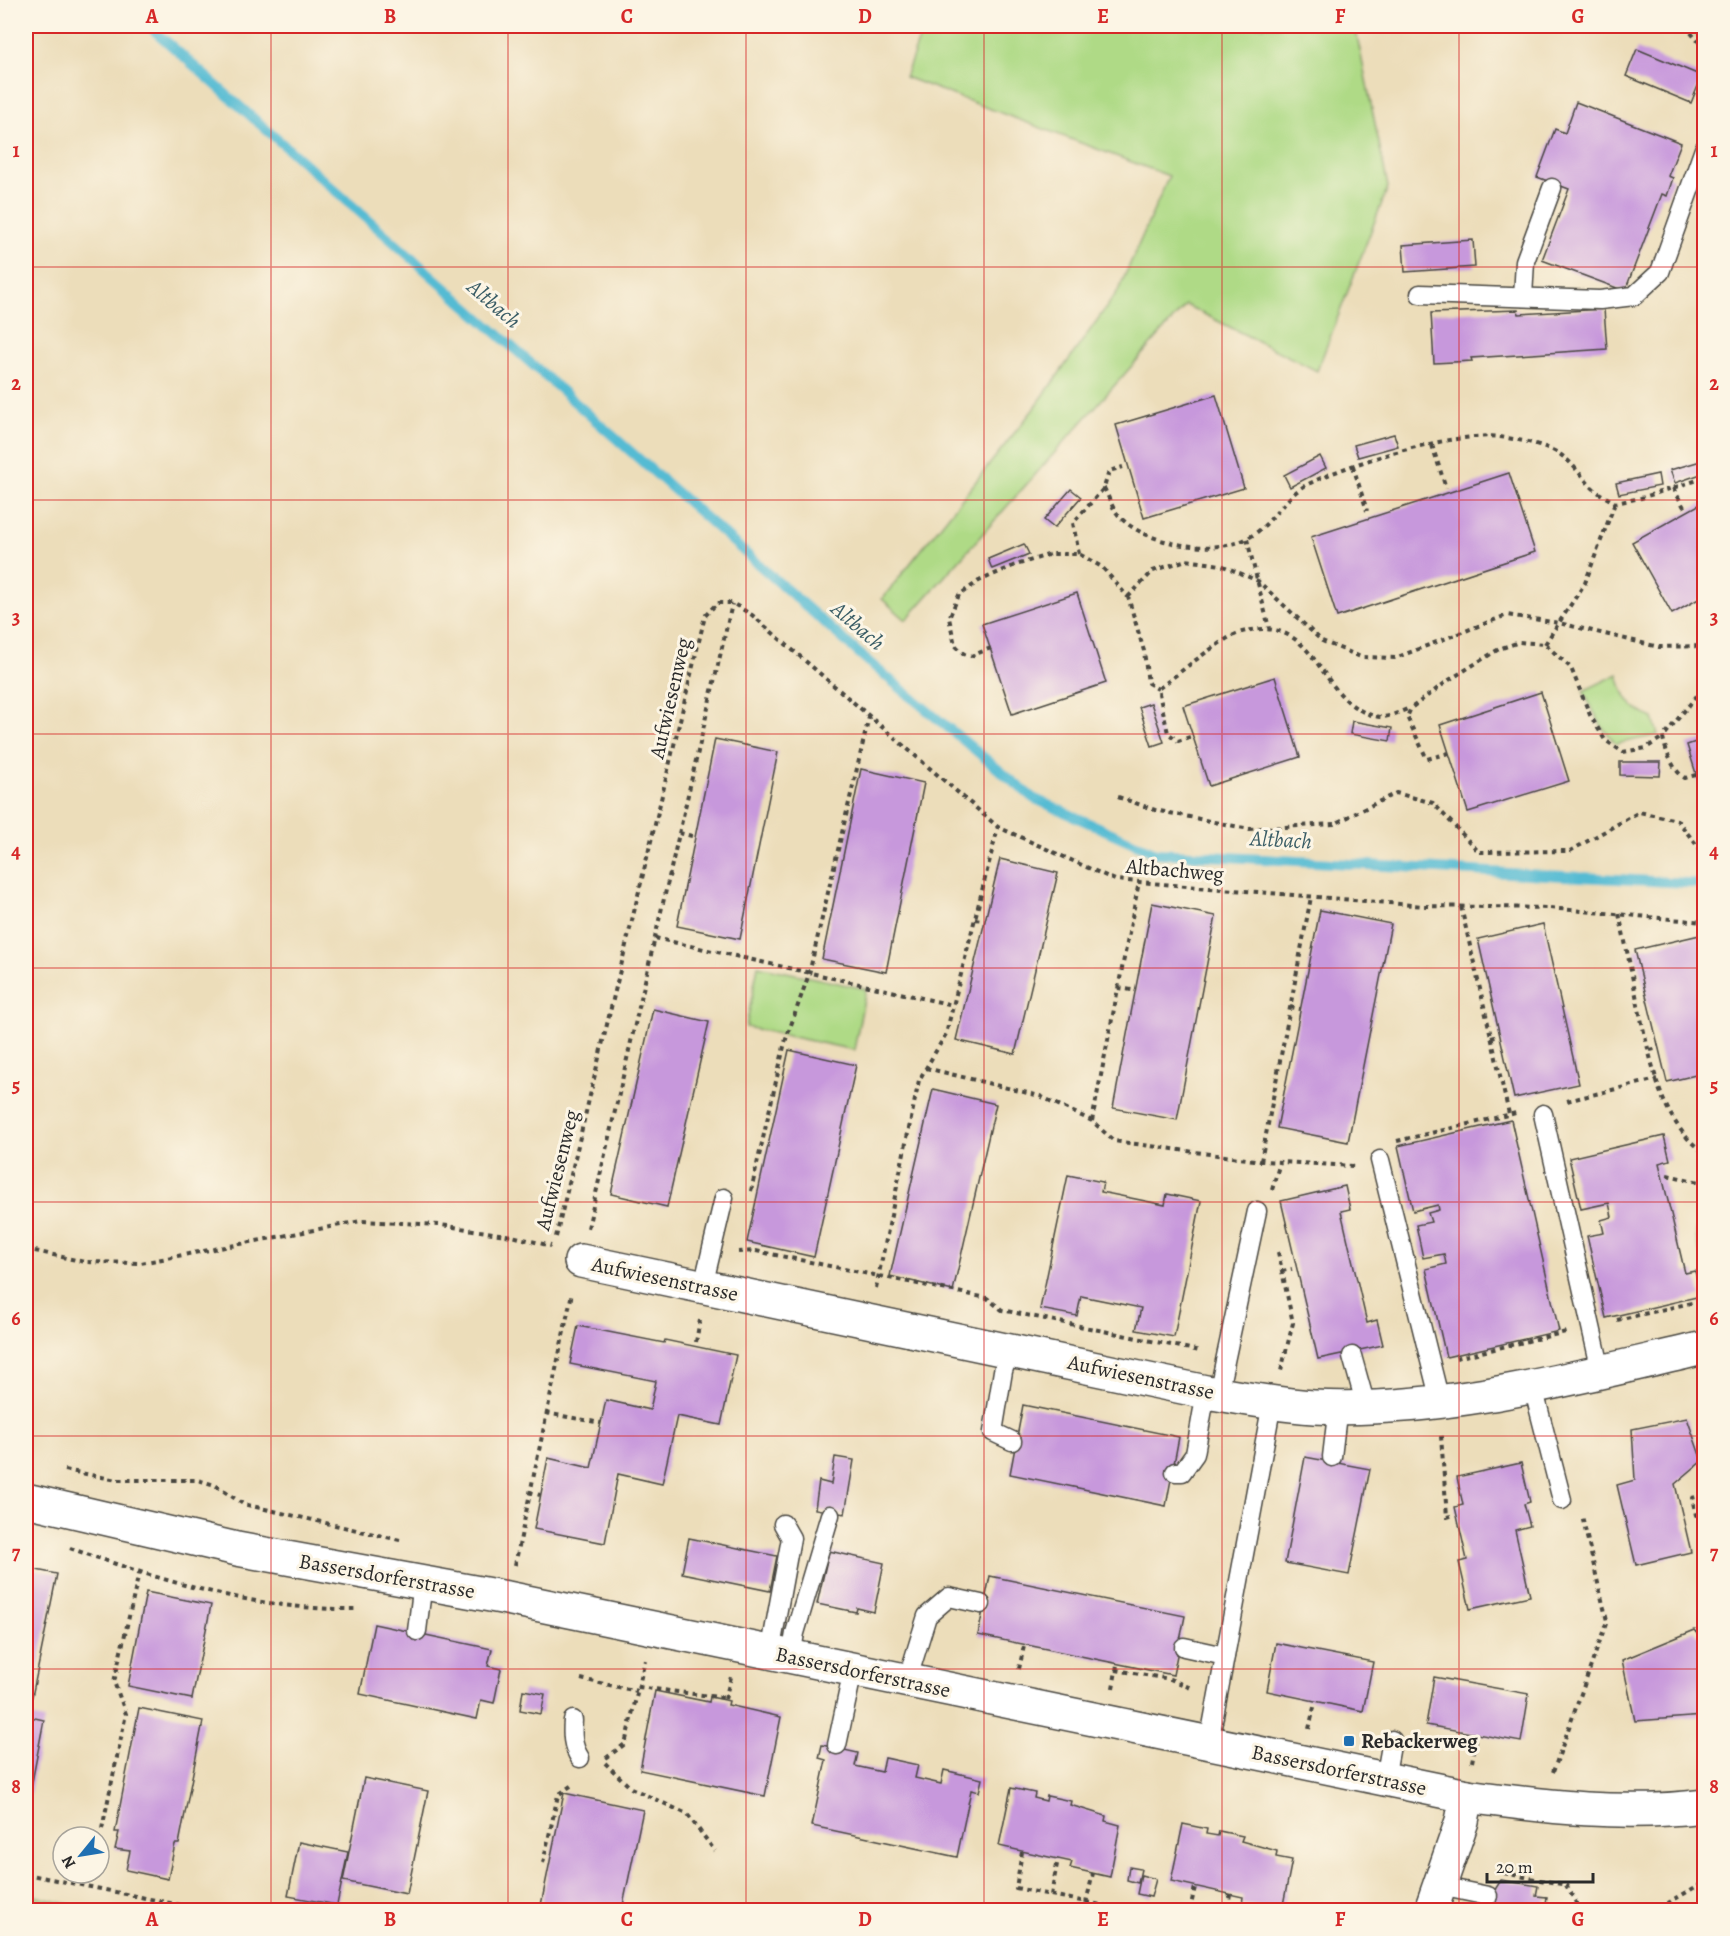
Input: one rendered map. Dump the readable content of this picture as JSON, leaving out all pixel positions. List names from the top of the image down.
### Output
{
  "streets": {
    "street": ["Aufwiesenstrasse", "Bassersdorferstrasse"],
    "path": ["Aufwiesenweg", "Altbachweg"]
  },
  "crossings": [
    ["Aufwiesenweg", "Altbachweg"]
  ],
  "water": ["Altbach"],
  "places": {
    "transit": ["Rebackerweg"]
  },
  "scale_bar": "20 m",
  "north": "bottom left",
  "grid": {
    "columns": [
      "A",
      "B",
      "C",
      "D",
      "E",
      "F",
      "G"
    ],
    "rows": [
      "1",
      "2",
      "3",
      "4",
      "5",
      "6",
      "7",
      "8"
    ]
  }
}
